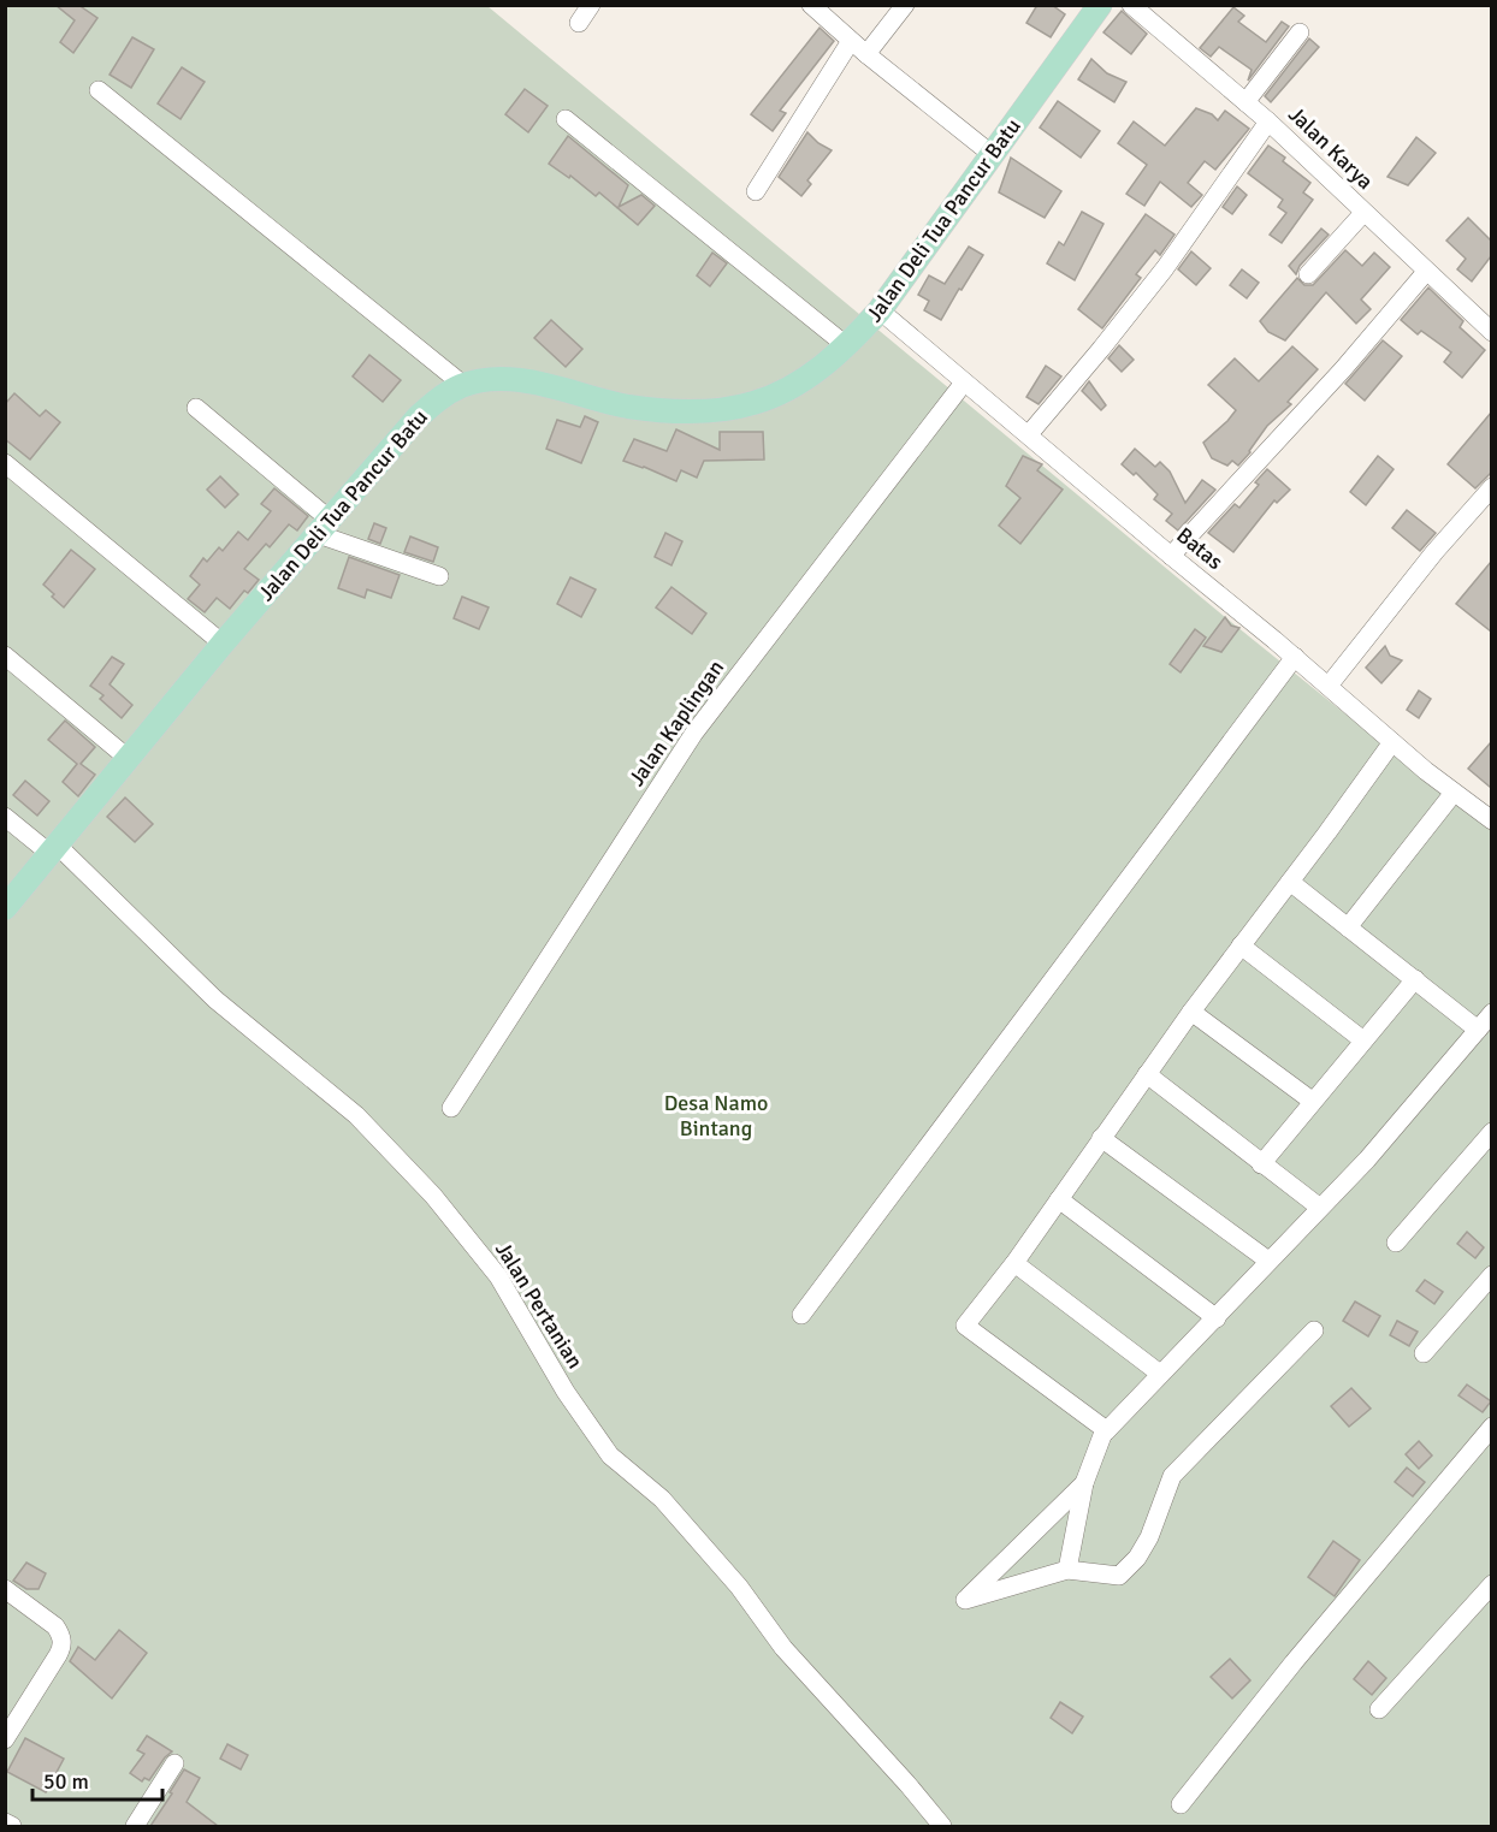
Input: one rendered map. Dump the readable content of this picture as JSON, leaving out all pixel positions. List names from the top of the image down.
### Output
{
  "streets": {
    "main road": ["Jalan Deli Tua Pancur Batu"],
    "street": [
      "Jalan Karya",
      "Batas",
      "Jalan Kaplingan",
      "Jalan Pertanian"
    ]
  },
  "crossings": [
    ["Jalan Deli Tua Pancur Batu", "Batas"],
    ["Jalan Deli Tua Pancur Batu", "Jalan Pertanian"],
    ["Batas", "Jalan Kaplingan"]
  ],
  "parks": ["Desa Namo Bintang"],
  "scale_bar": "50 m"
}
